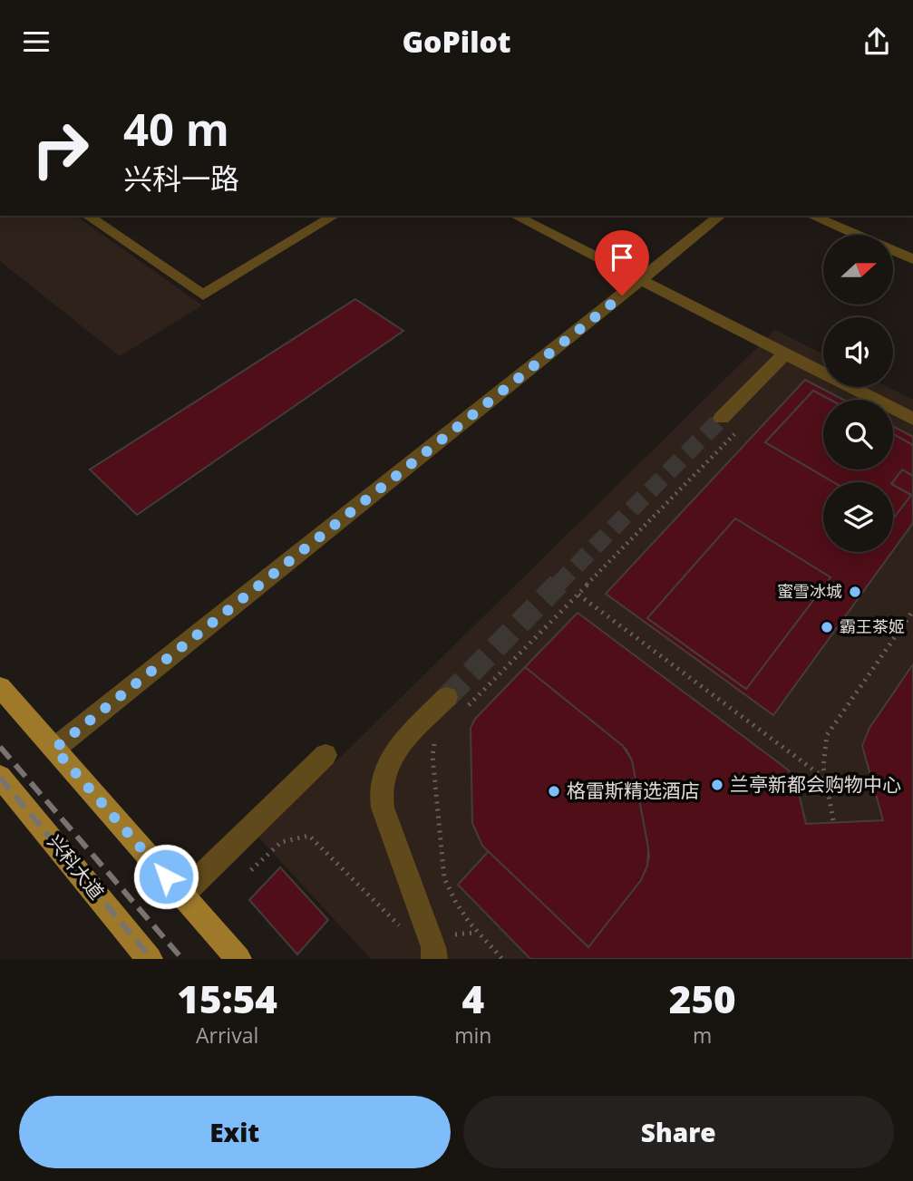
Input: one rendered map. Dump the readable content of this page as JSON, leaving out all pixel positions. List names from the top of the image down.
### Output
{
  "streets": {
    "main road": ["兴科大道"]
  },
  "places": [
    "蜜雪冰城",
    "霸王茶姬",
    "兰亭新都会购物中心",
    "格雷斯精选酒店"
  ],
  "north": "right",
  "page": {
    "header": "GoPilot",
    "turn": ["40 m", "兴科一路"],
    "eta": [
      "15:54",
      "Arrival",
      "4",
      "min",
      "250",
      "m"
    ],
    "buttons": ["Exit", "Share"]
  }
}
